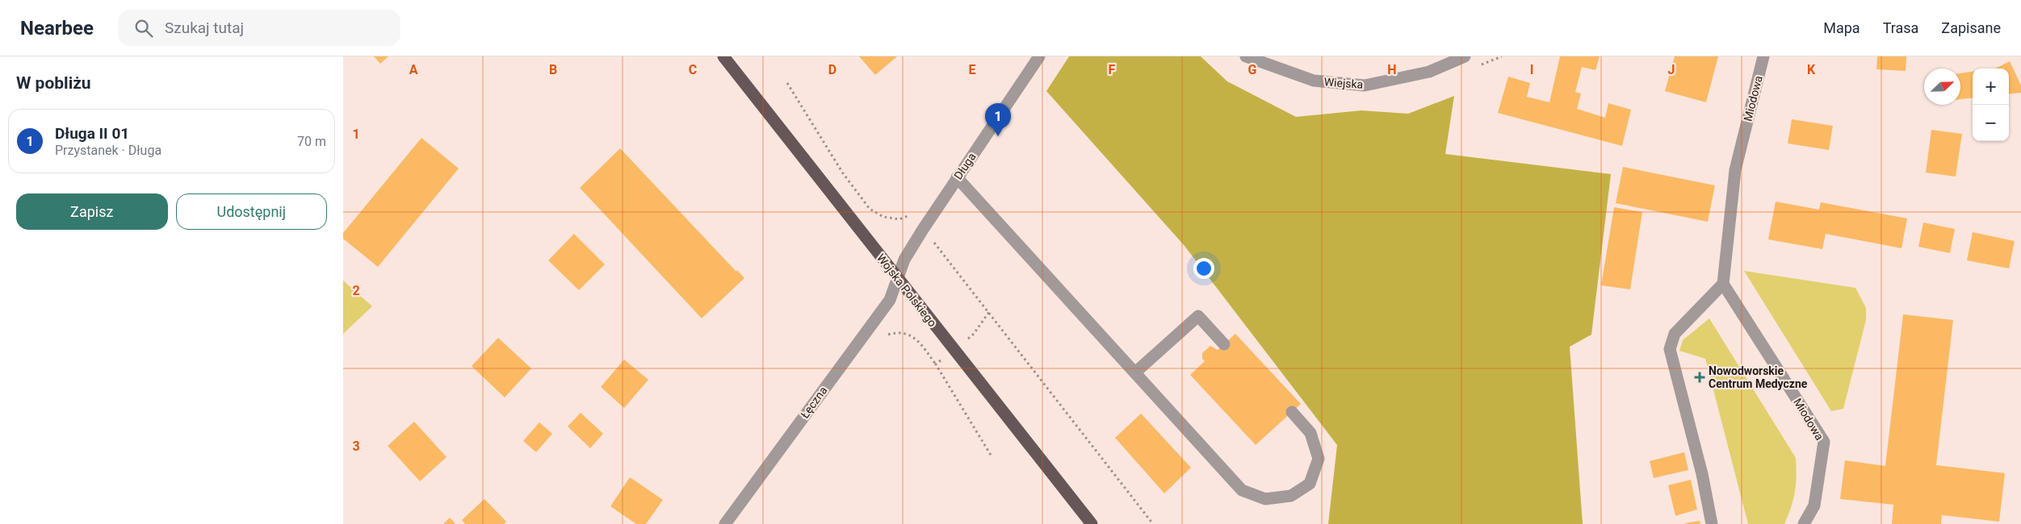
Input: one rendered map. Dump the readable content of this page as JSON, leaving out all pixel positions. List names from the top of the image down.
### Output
{
  "streets": {
    "main road": ["Wojska Polskiego"],
    "street": [
      "Wiejska",
      "Miodowa",
      "Długa",
      "Łęczna"
    ]
  },
  "crossings": [
    ["Długa", "Wojska Polskiego"],
    ["Długa", "Łęczna"],
    ["Wojska Polskiego", "Łęczna"]
  ],
  "places": {
    "health": ["Nowodworskie Centrum Medyczne"]
  },
  "north": "top right",
  "page": {
    "header": "Nearbee",
    "search": "Szukaj tutaj",
    "nav": ["Mapa", "Trasa", "Zapisane"],
    "heading": "W pobliżu",
    "map_buttons": ["+", "−"],
    "pins": "1",
    "list": [
      {
        "mark": "1",
        "name": "Długa II 01",
        "note": "Przystanek · Długa",
        "value": "70 m"
      }
    ],
    "buttons": ["Zapisz", "Udostępnij"]
  },
  "grid": {
    "columns": [
      "A",
      "B",
      "C",
      "D",
      "E",
      "F",
      "G",
      "H",
      "I",
      "J",
      "K"
    ],
    "rows": ["1", "2", "3"]
  }
}
